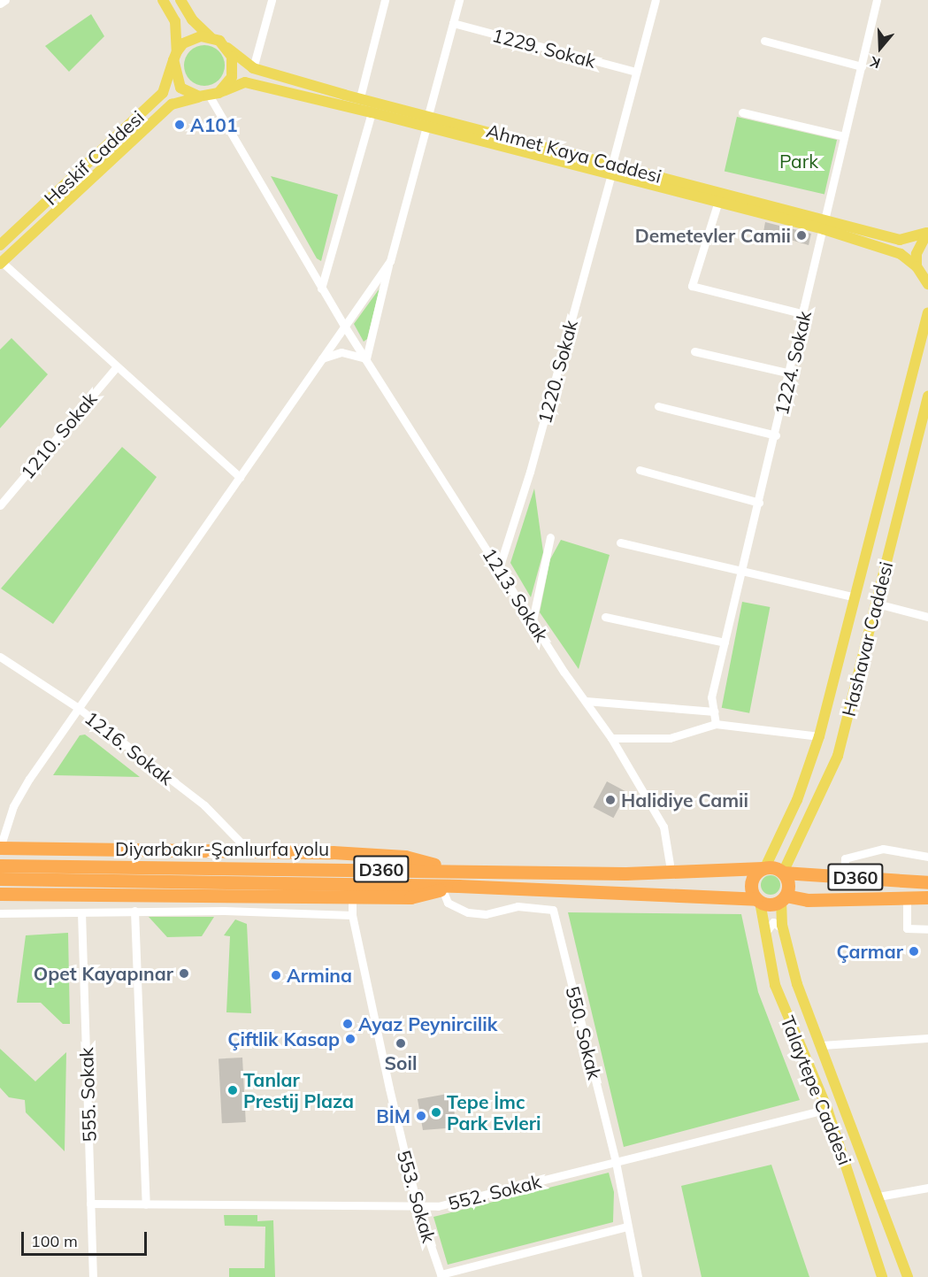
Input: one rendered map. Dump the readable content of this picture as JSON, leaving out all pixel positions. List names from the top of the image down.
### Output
{
  "streets": {
    "highway": ["Diyarbakır-Şanlıurfa yolu", "D360"],
    "main road": [
      "Ahmet Kaya Caddesi",
      "Heskif Caddesi",
      "Hashavar Caddesi",
      "Talaytepe Caddesi"
    ],
    "street": [
      "1229. Sokak",
      "1224. Sokak",
      "1220. Sokak",
      "1210. Sokak",
      "1213. Sokak",
      "1216. Sokak",
      "550. Sokak",
      "555. Sokak",
      "552. Sokak",
      "553. Sokak"
    ]
  },
  "crossings": [
    ["1229. Sokak", "1220. Sokak"],
    ["Ahmet Kaya Caddesi", "Heskif Caddesi"],
    ["Ahmet Kaya Caddesi", "1224. Sokak"],
    ["Ahmet Kaya Caddesi", "1220. Sokak"],
    ["Ahmet Kaya Caddesi", "1213. Sokak"],
    ["Heskif Caddesi", "1213. Sokak"],
    ["1220. Sokak", "1213. Sokak"],
    ["1213. Sokak", "Diyarbakır-Şanlıurfa yolu"],
    ["Hashavar Caddesi", "Diyarbakır-Şanlıurfa yolu"],
    ["Hashavar Caddesi", "D360"],
    ["Hashavar Caddesi", "Talaytepe Caddesi"],
    ["Diyarbakır-Şanlıurfa yolu", "D360"],
    ["Diyarbakır-Şanlıurfa yolu", "Talaytepe Caddesi"],
    ["D360", "Talaytepe Caddesi"],
    ["550. Sokak", "552. Sokak"],
    ["Talaytepe Caddesi", "552. Sokak"],
    ["555. Sokak", "552. Sokak"],
    ["552. Sokak", "553. Sokak"]
  ],
  "parks": ["Park"],
  "places": [
    "A101",
    "Demetevler Camii",
    "Halidiye Camii",
    "Çarmar",
    "Opet Kayapınar",
    "Armina",
    "Ayaz Peynircilik",
    "Çiftlik Kasap",
    "Soil",
    "Tanlar Prestij Plaza",
    "Tepe İmc Park Evleri",
    "BİM"
  ],
  "scale_bar": "100 m",
  "north": "bottom"
}
